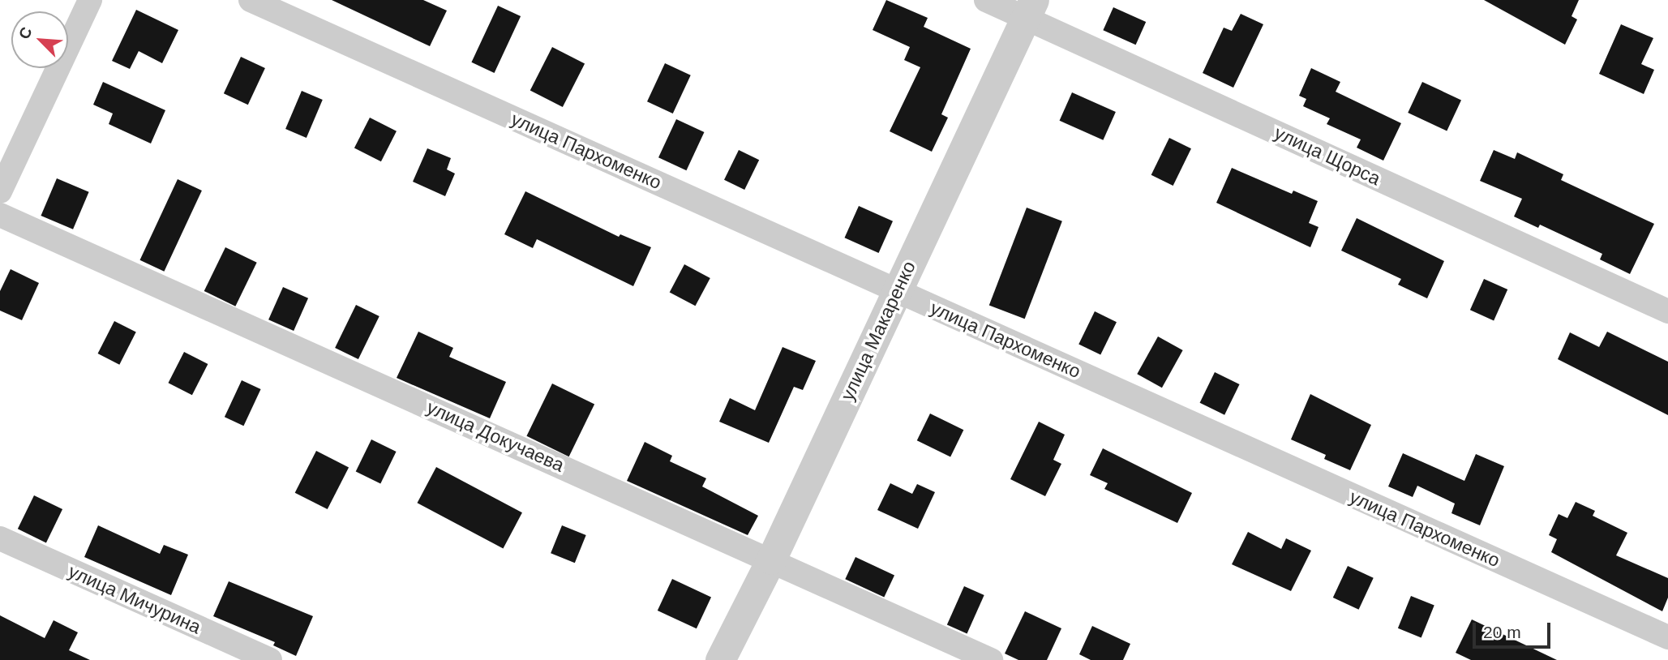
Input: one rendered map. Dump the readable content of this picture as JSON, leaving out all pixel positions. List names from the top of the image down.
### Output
{
  "streets": {
    "street": [
      "улица Пархоменко",
      "улица Щорса",
      "улица Макаренко",
      "улица Докучаева",
      "улица Мичурина"
    ]
  },
  "crossings": [
    ["улица Пархоменко", "улица Макаренко"],
    ["улица Щорса", "улица Макаренко"],
    ["улица Макаренко", "улица Докучаева"]
  ],
  "scale_bar": "20 m",
  "north": "top left"
}
